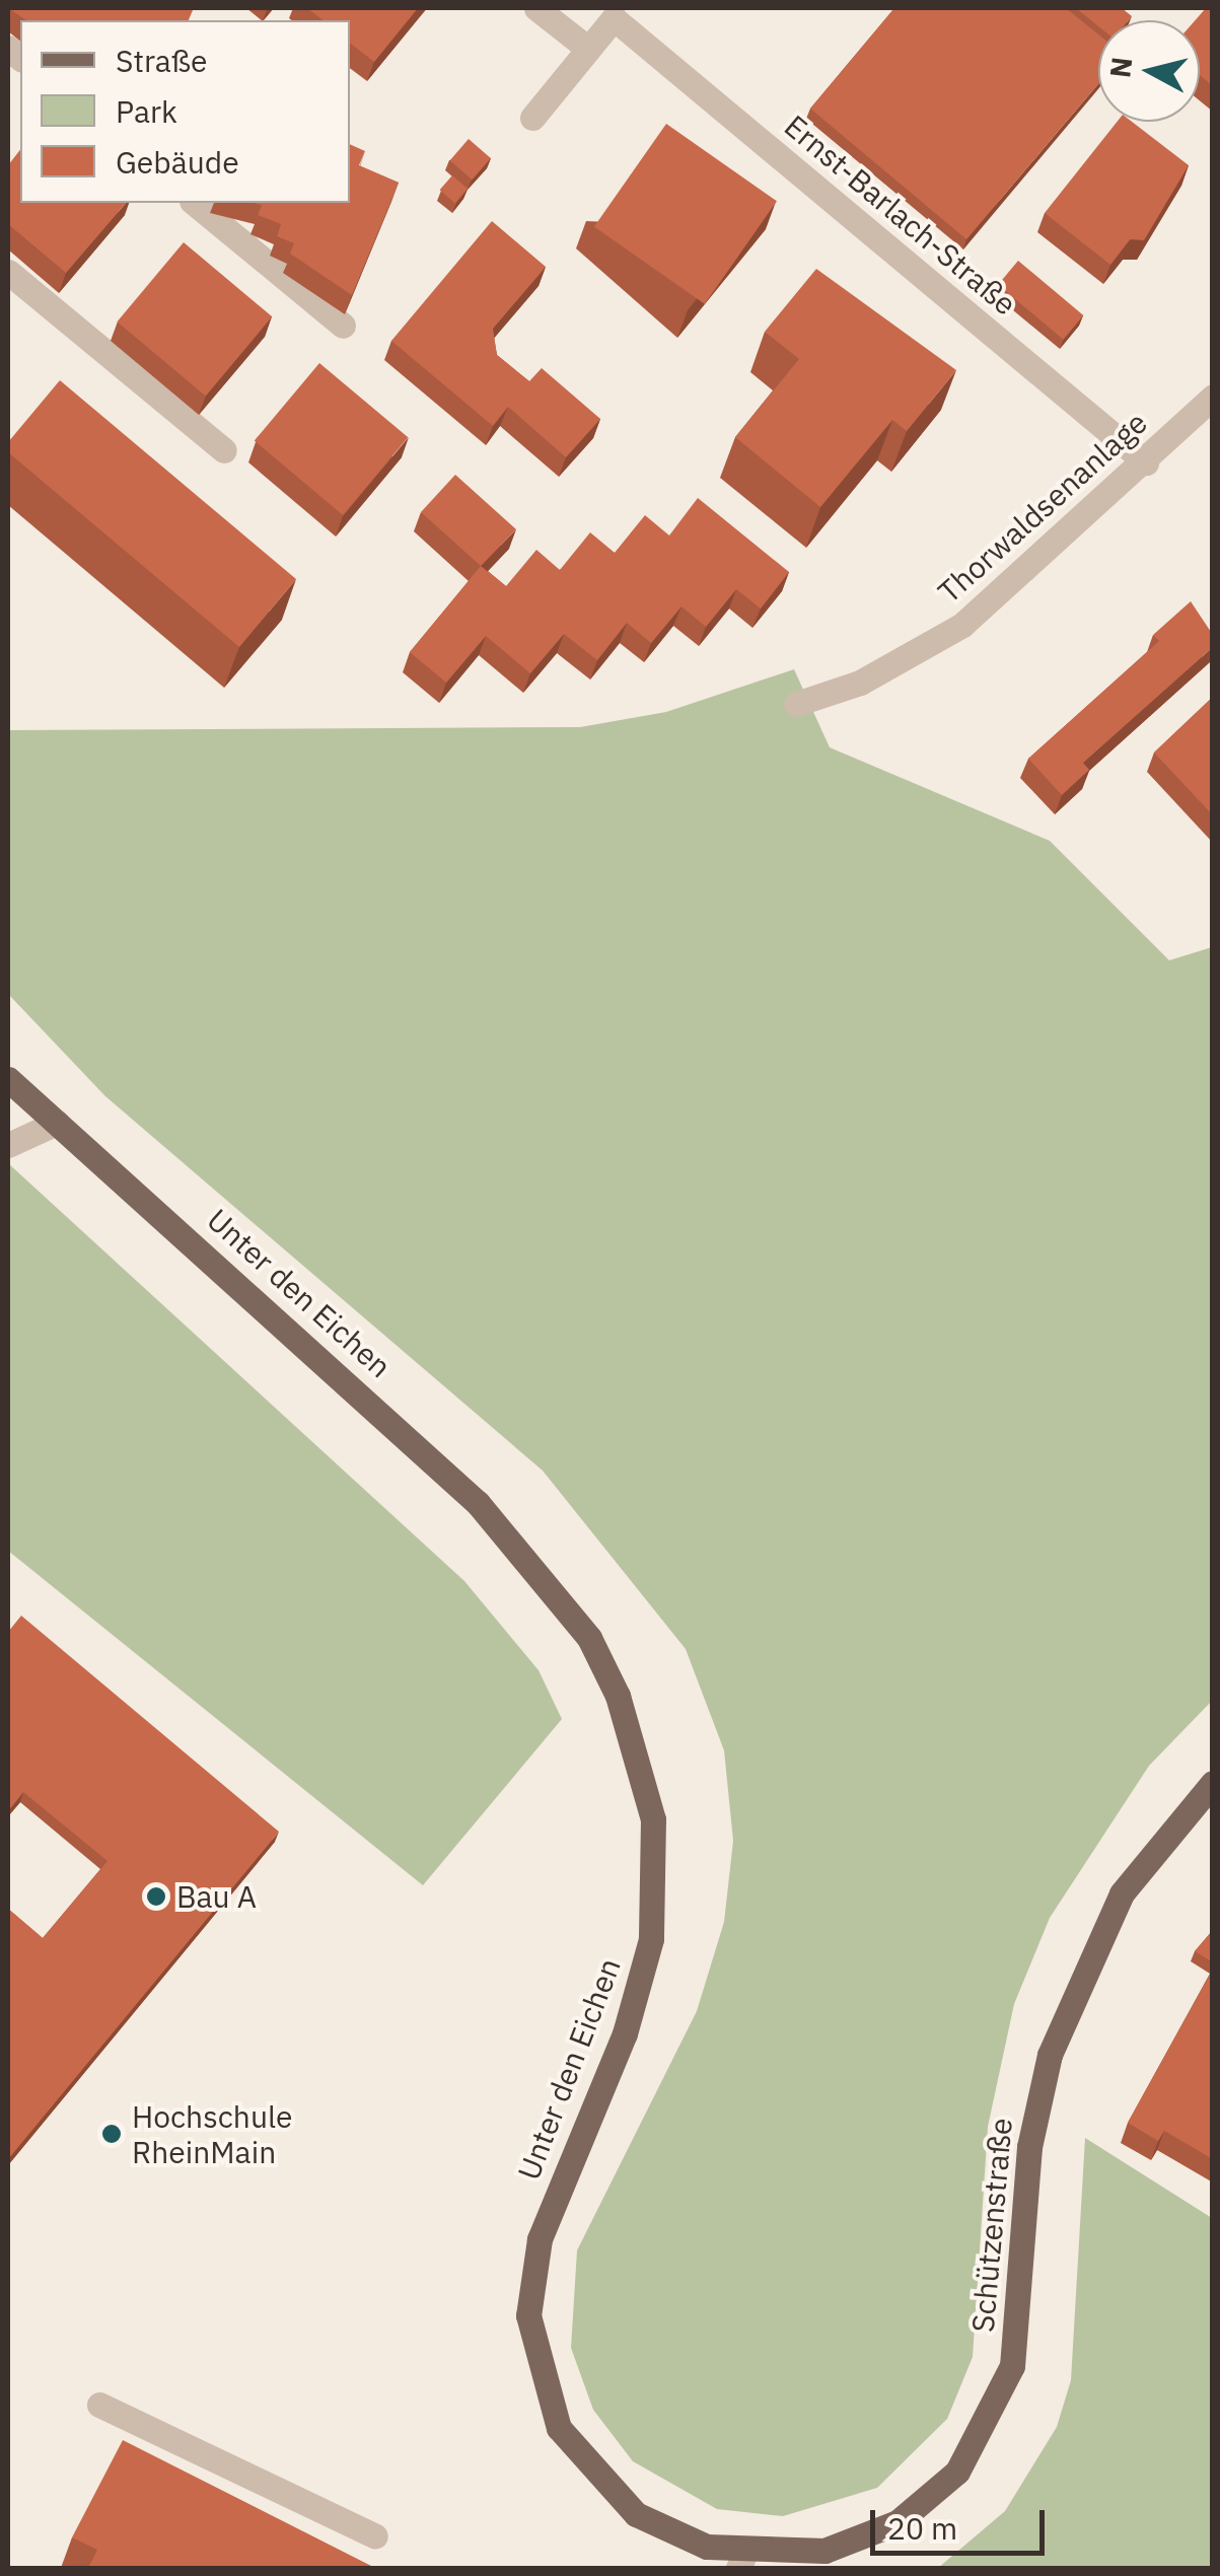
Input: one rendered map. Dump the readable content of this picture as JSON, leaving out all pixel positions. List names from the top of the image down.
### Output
{
  "streets": {
    "main road": ["Unter den Eichen", "Schützenstraße"],
    "street": ["Ernst-Barlach-Straße", "Thorwaldsenanlage"]
  },
  "crossings": [
    ["Ernst-Barlach-Straße", "Thorwaldsenanlage"],
    ["Unter den Eichen", "Schützenstraße"]
  ],
  "places": ["Bau A", "Hochschule RheinMain"],
  "legend": ["Straße", "Park", "Gebäude"],
  "scale_bar": "20 m",
  "north": "left"
}
